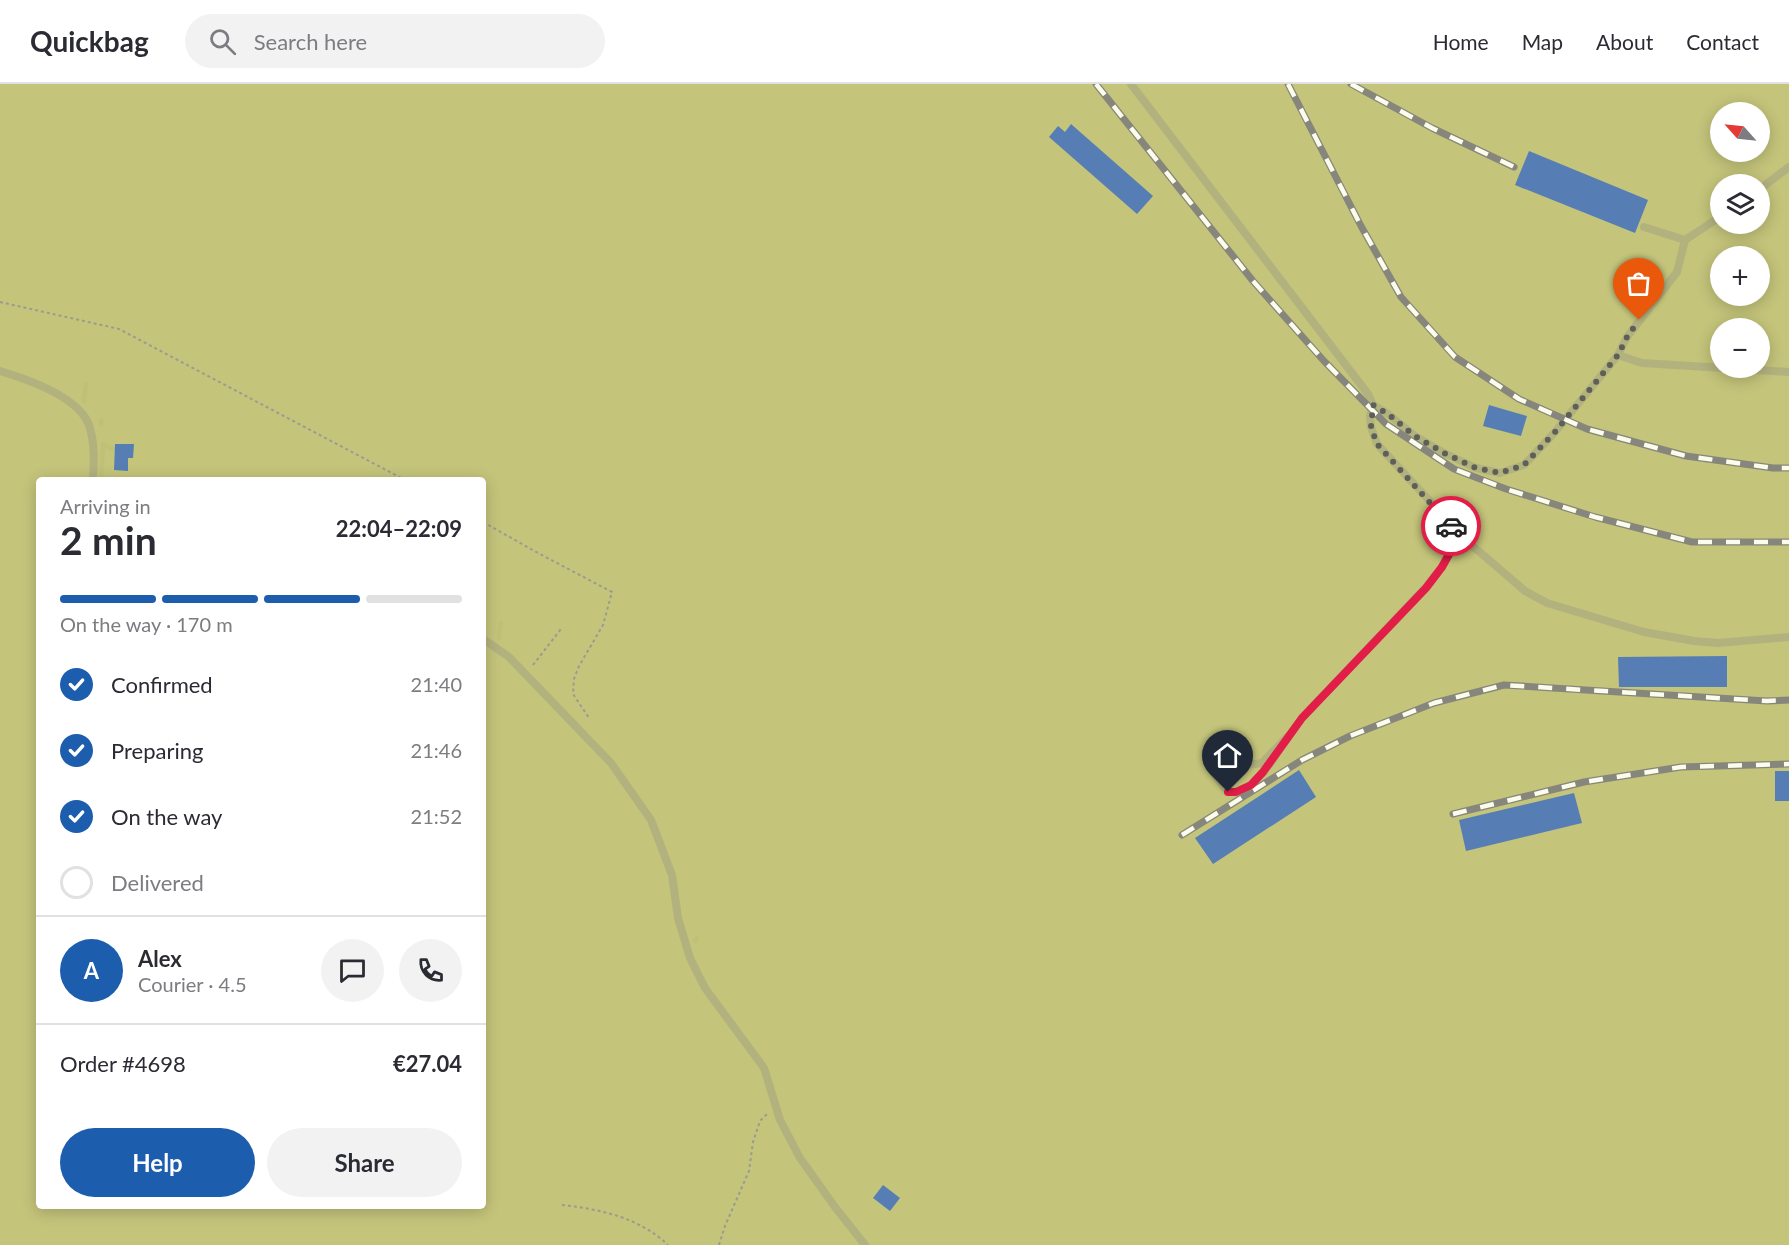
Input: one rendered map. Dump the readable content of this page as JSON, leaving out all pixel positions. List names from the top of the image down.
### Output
{
  "north": "top left",
  "page": {
    "header": "Quickbag",
    "search": "Search here",
    "nav": [
      "Home",
      "Map",
      "About",
      "Contact"
    ],
    "map_buttons": ["+", "−"],
    "heading": ["2 min", "Arriving in", "22:04–22:09"],
    "panel": [
      "Alex",
      "Courier · 4.5",
      "Order #4698",
      "€27.04"
    ],
    "bar": "On the way · 170 m",
    "list": [
      ["Confirmed", "21:40"],
      ["Preparing", "21:46"],
      ["On the way", "21:52"],
      "Delivered"
    ],
    "round": "A",
    "buttons": ["Help", "Share"]
  }
}
